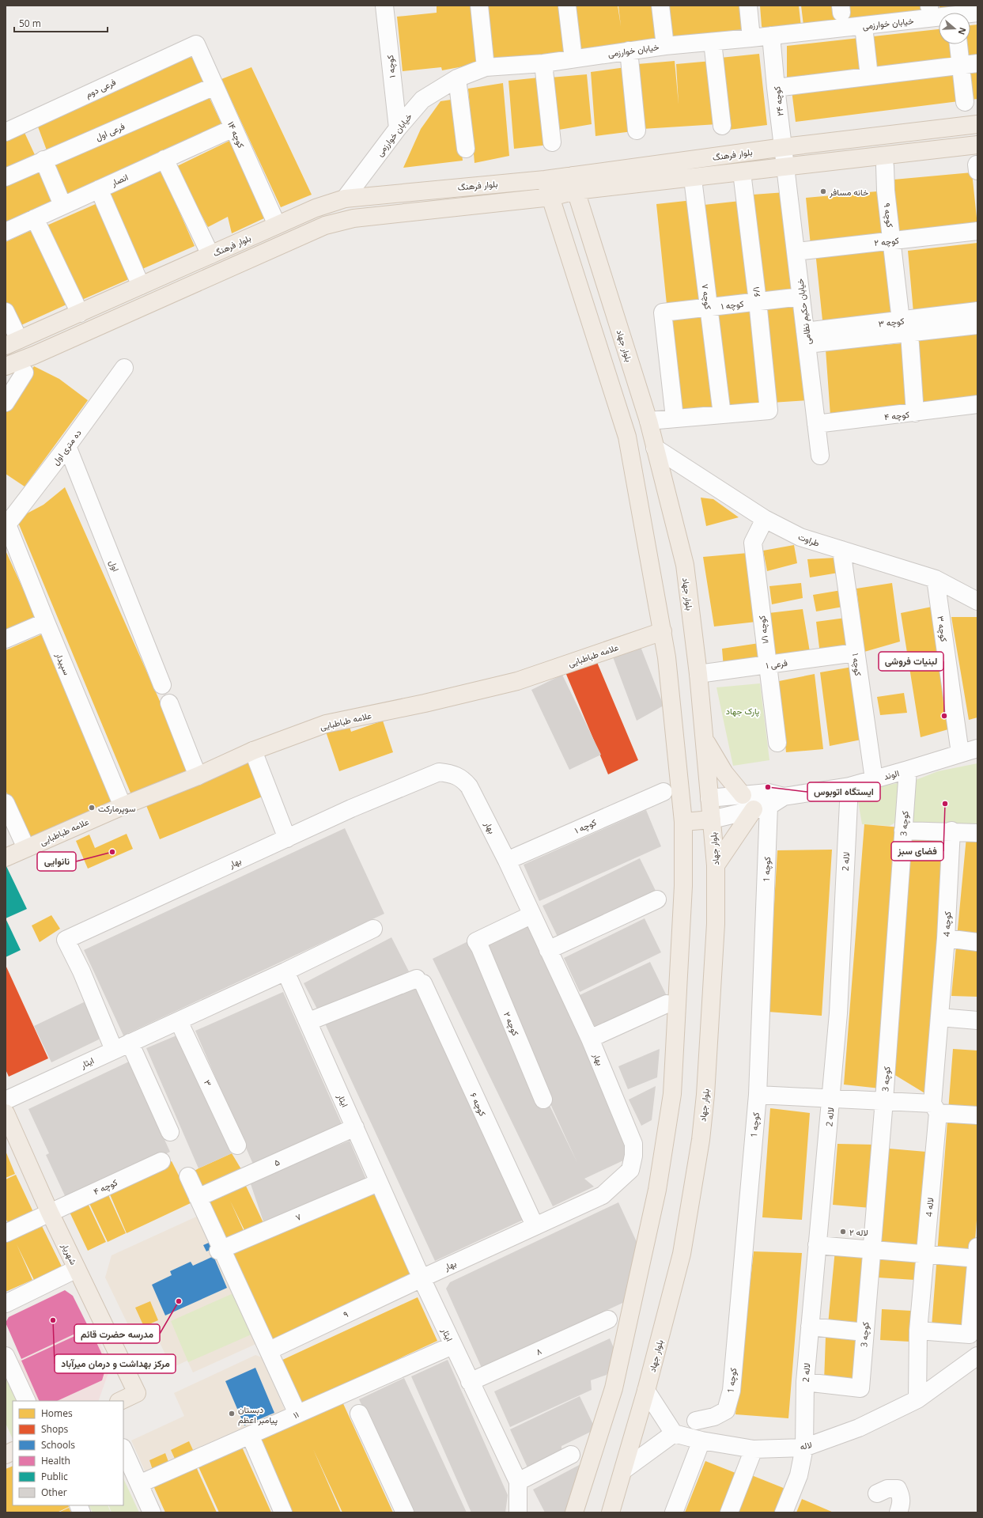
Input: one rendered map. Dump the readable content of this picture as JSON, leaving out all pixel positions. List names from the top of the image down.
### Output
{
  "streets": {
    "main road": [
      "بلوار فرهنگ",
      "بلوار جهاد",
      "علامه طباطبایی",
      "شهریار"
    ],
    "street": [
      "خیابان خوارزمی",
      "کوچه ۱",
      "فرعی دوم",
      "کوچه ۲۴",
      "فرعی اول",
      "کوچه ۱۴",
      "انصار",
      "کوچه ۹",
      "کوچه ۲",
      "۶/۱",
      "کوچه ۷",
      "خیابان حکیم نظامی",
      "کوچه ۳",
      "کوچه ۴",
      "ده متری اول",
      "طراوت",
      "اول",
      "کوچه ۱/۱",
      "سپیدار",
      "فرعی ۱",
      "الوند",
      "کوچه 3",
      "بهار",
      "لاله 2",
      "کوچه 1",
      "کوچه 4",
      "ایثار",
      "۳",
      "کوچه ۶",
      "۵",
      "لاله 4",
      "۷",
      "۹",
      "۸",
      "۱۱",
      "لاله"
    ]
  },
  "crossings": [
    ["خیابان خوارزمی", "کوچه ۱"],
    ["خیابان خوارزمی", "کوچه ۲۴"],
    ["خیابان خوارزمی", "بلوار فرهنگ"],
    ["کوچه ۱", "۶/۱"],
    ["کوچه ۱", "کوچه ۷"],
    ["کوچه ۱", "خیابان حکیم نظامی"],
    ["کوچه ۱", "طراوت"],
    ["کوچه ۱", "فرعی ۱"],
    ["کوچه ۱", "الوند"],
    ["کوچه ۱", "بهار"],
    ["فرعی دوم", "کوچه ۱۴"],
    ["کوچه ۲۴", "بلوار فرهنگ"],
    ["کوچه ۲۴", "خیابان حکیم نظامی"],
    ["فرعی اول", "کوچه ۱۴"],
    ["کوچه ۱۴", "بلوار فرهنگ"],
    ["کوچه ۱۴", "انصار"],
    ["بلوار فرهنگ", "۶/۱"],
    ["بلوار فرهنگ", "کوچه ۷"],
    ["بلوار فرهنگ", "خیابان حکیم نظامی"],
    ["بلوار فرهنگ", "بلوار جهاد"],
    ["کوچه ۹", "کوچه ۲"],
    ["کوچه ۹", "کوچه ۳"],
    ["کوچه ۹", "کوچه ۴"],
    ["کوچه ۲", "خیابان حکیم نظامی"],
    ["کوچه ۲", "بهار"],
    ["۶/۱", "کوچه ۷"],
    ["خیابان حکیم نظامی", "کوچه ۳"],
    ["خیابان حکیم نظامی", "کوچه ۴"],
    ["کوچه ۳", "طراوت"],
    ["کوچه ۳", "الوند"],
    ["بلوار جهاد", "طراوت"],
    ["بلوار جهاد", "فرعی ۱"],
    ["بلوار جهاد", "الوند"],
    ["کوچه ۴", "شهریار"],
    ["ده متری اول", "اول"],
    ["ده متری اول", "سپیدار"],
    ["طراوت", "کوچه ۱/۱"],
    ["کوچه ۱/۱", "فرعی ۱"],
    ["علامه طباطبایی", "سپیدار"],
    ["الوند", "کوچه 3"],
    ["الوند", "لاله 2"],
    ["الوند", "کوچه 1"],
    ["کوچه 3", "لاله 2"],
    ["بهار", "ایثار"],
    ["بهار", "کوچه ۶"],
    ["بهار", "۹"],
    ["لاله 2", "لاله"],
    ["کوچه 4", "لاله 4"],
    ["ایثار", "۳"],
    ["ایثار", "کوچه ۶"],
    ["ایثار", "۵"],
    ["ایثار", "۷"],
    ["ایثار", "۹"],
    ["ایثار", "۸"],
    ["ایثار", "۱۱"],
    ["لاله 4", "لاله"]
  ],
  "parks": ["پارک جهاد"],
  "places": [
    "خانه مسافر",
    "لبنیات فروشی",
    "ایستگاه اتوبوس",
    "فضای سبز",
    "سوپرمارکت",
    "نانوایی",
    "لاله ۲",
    "مدرسه حضرت قائم",
    "مرکز بهداشت و درمان میرآباد",
    "دبستان پیامبر اعظم"
  ],
  "legend": [
    "Homes",
    "Shops",
    "Schools",
    "Health",
    "Public",
    "Other"
  ],
  "scale_bar": "50 m",
  "north": "right"
}
